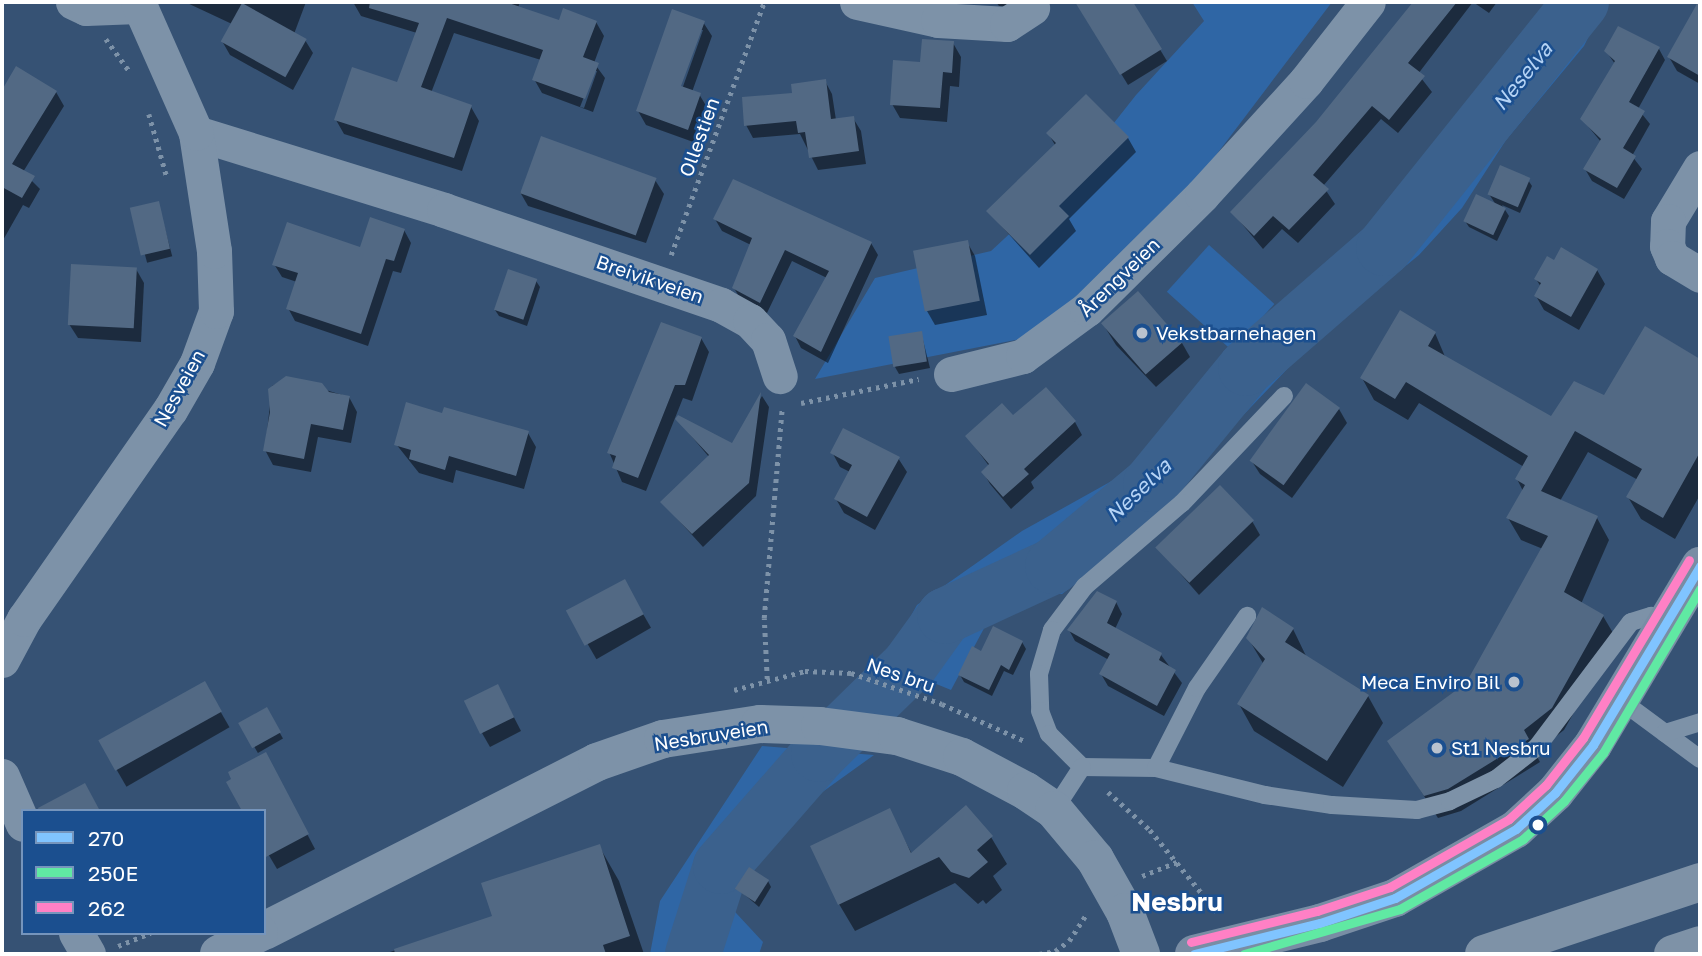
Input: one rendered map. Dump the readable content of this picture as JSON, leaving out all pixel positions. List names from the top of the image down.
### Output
{
  "streets": {
    "street": [
      "Årengveien",
      "Breivikveien",
      "Nesveien",
      "Nesbruveien"
    ],
    "path": ["Ollestien", "Nes bru"]
  },
  "crossings": [
    ["Ollestien", "Breivikveien"],
    ["Breivikveien", "Nesveien"],
    ["Breivikveien", "Nes bru"]
  ],
  "districts": ["Nesbru"],
  "water": ["Neselva"],
  "places": ["Vekstbarnehagen", "Meca Enviro Bil", "St1 Nesbru"],
  "lines": ["transit line 262", "transit line 270", "transit line 250E"],
  "legend": ["270", "250E", "262"]
}
